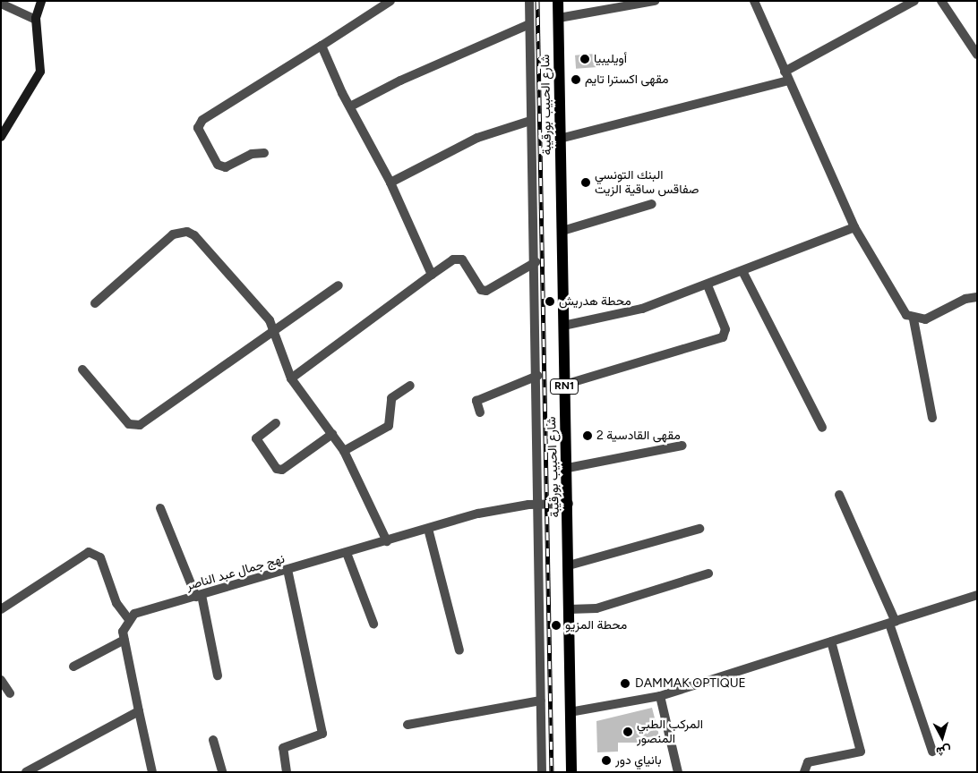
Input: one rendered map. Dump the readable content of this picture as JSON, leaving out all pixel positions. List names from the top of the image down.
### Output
{
  "streets": {
    "main road": ["شارع الحبيب بورقيبة", "RN1"],
    "street": ["نهج جمال عبد الناصر"]
  },
  "crossings": [
    ["شارع الحبيب بورقيبة", "نهج جمال عبد الناصر"]
  ],
  "places": [
    "أويليبيا",
    "مقهى اكسترا تايم",
    "البنك التونسي صفاقس ساقية الزيت",
    "محطة هدريش",
    "مقهى القادسية 2",
    "محطة المزيو",
    "DAMMAK OPTIQUE",
    "المركب الطبي المنصور",
    "بانياي دور"
  ],
  "north": "bottom"
}
